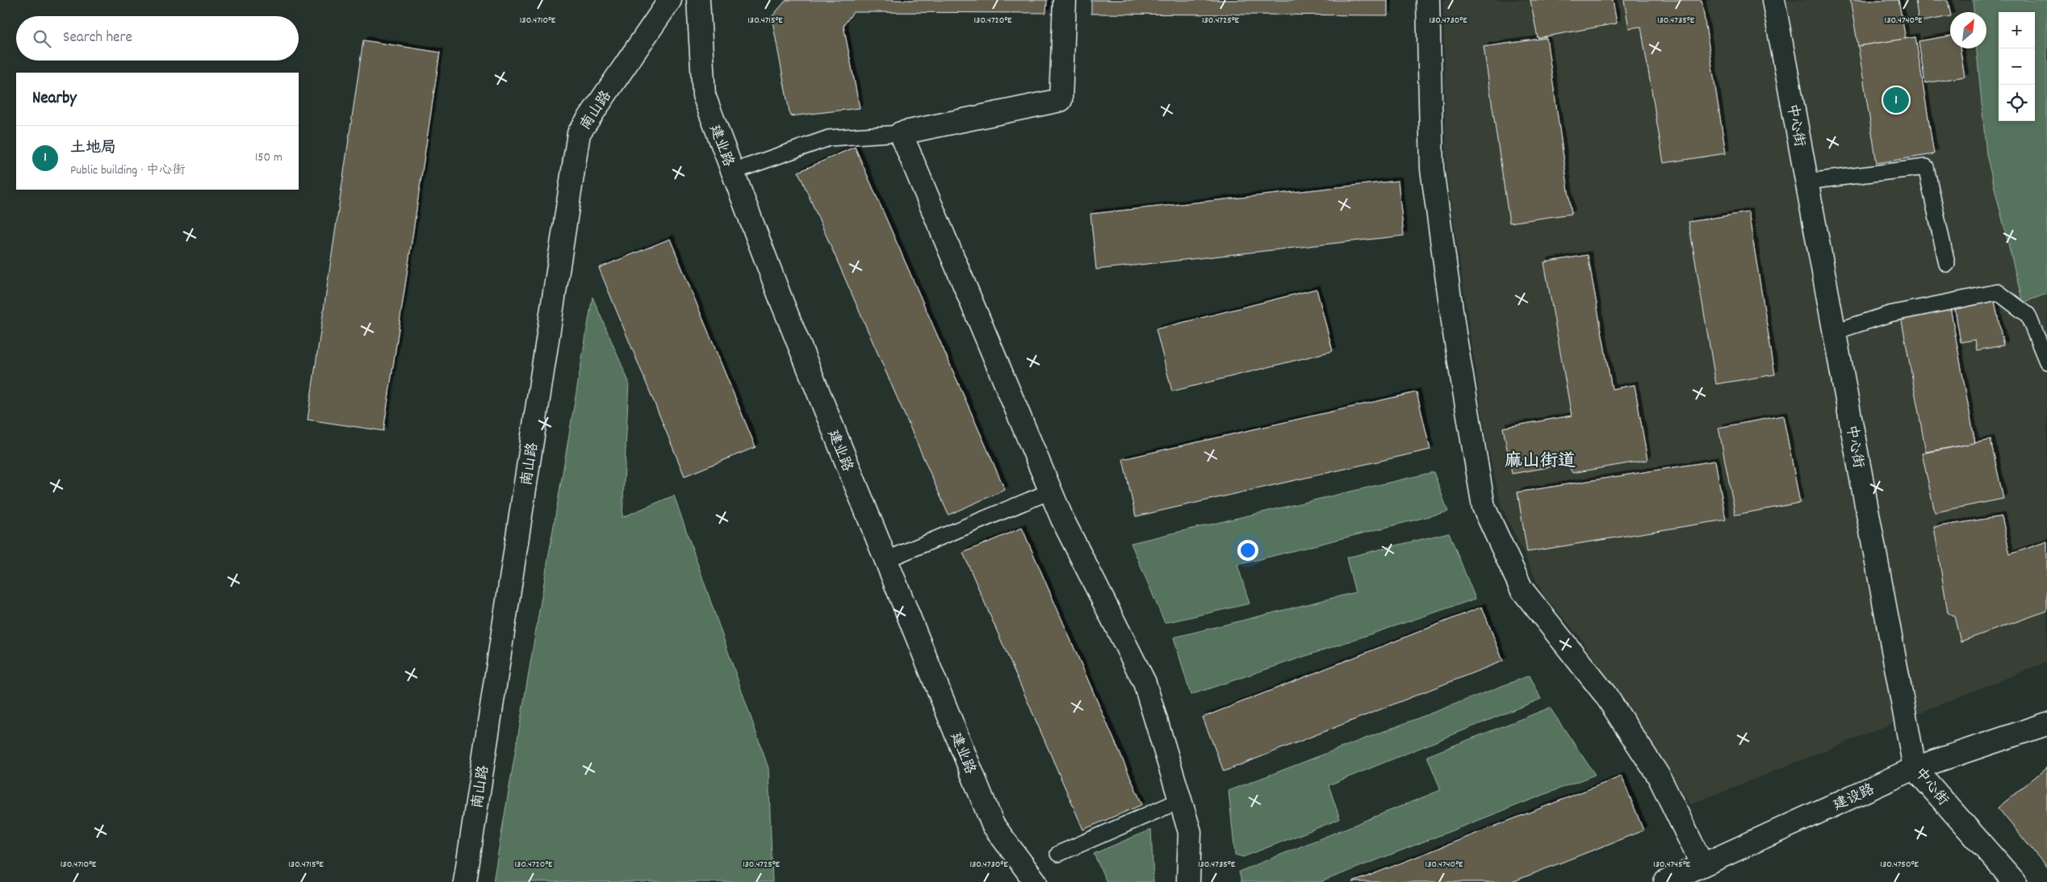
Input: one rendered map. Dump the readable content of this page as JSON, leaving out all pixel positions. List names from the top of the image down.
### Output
{
  "streets": {
    "street": [
      "南山路",
      "中心街",
      "建业路",
      "建设路"
    ]
  },
  "crossings": [
    ["中心街", "建设路"]
  ],
  "districts": ["麻山街道"],
  "north": "top right",
  "page": {
    "map_buttons": ["+", "−"],
    "search": "Search here",
    "heading": "Nearby",
    "pins": "1",
    "list": [
      {
        "mark": "1",
        "name": "土地局",
        "note": "Public building · 中心街",
        "value": "150 m"
      }
    ]
  },
  "coordinates": [
    "130.4710°E",
    "130.4715°E",
    "130.4720°E",
    "130.4725°E",
    "130.4730°E",
    "130.4735°E",
    "130.4740°E",
    "130.4745°E",
    "130.4750°E"
  ]
}
